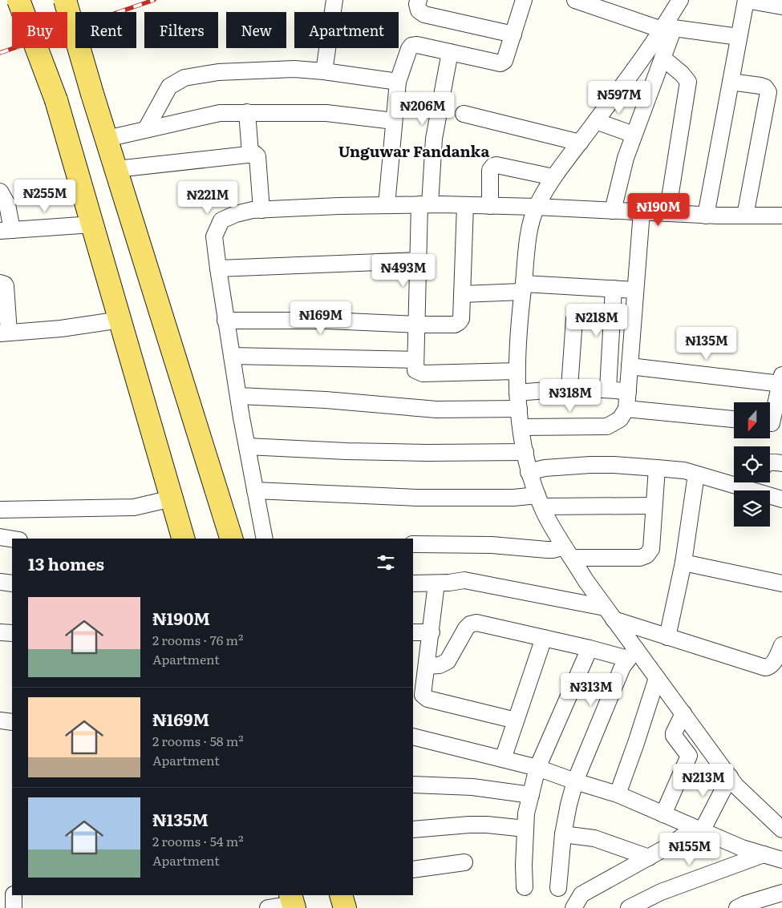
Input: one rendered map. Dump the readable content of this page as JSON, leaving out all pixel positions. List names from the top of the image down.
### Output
{
  "districts": ["Unguwar Fandanka"],
  "north": "bottom",
  "page": {
    "chip": [
      "Buy",
      "Rent",
      "Filters",
      "New",
      "Apartment"
    ],
    "price": [
      "₦597M",
      "₦206M",
      "₦255M",
      "₦221M",
      "₦190M",
      "₦493M",
      "₦169M",
      "₦218M",
      "₦135M",
      "₦318M",
      "₦313M",
      "₦213M",
      "₦155M"
    ],
    "heading": "13 homes",
    "list": [
      {
        "name": "₦190M",
        "note": "2 rooms · 76 m² · Apartment"
      },
      {
        "name": "₦169M",
        "note": "2 rooms · 58 m² · Apartment"
      },
      {
        "name": "₦135M",
        "note": "2 rooms · 54 m² · Apartment"
      }
    ]
  }
}
